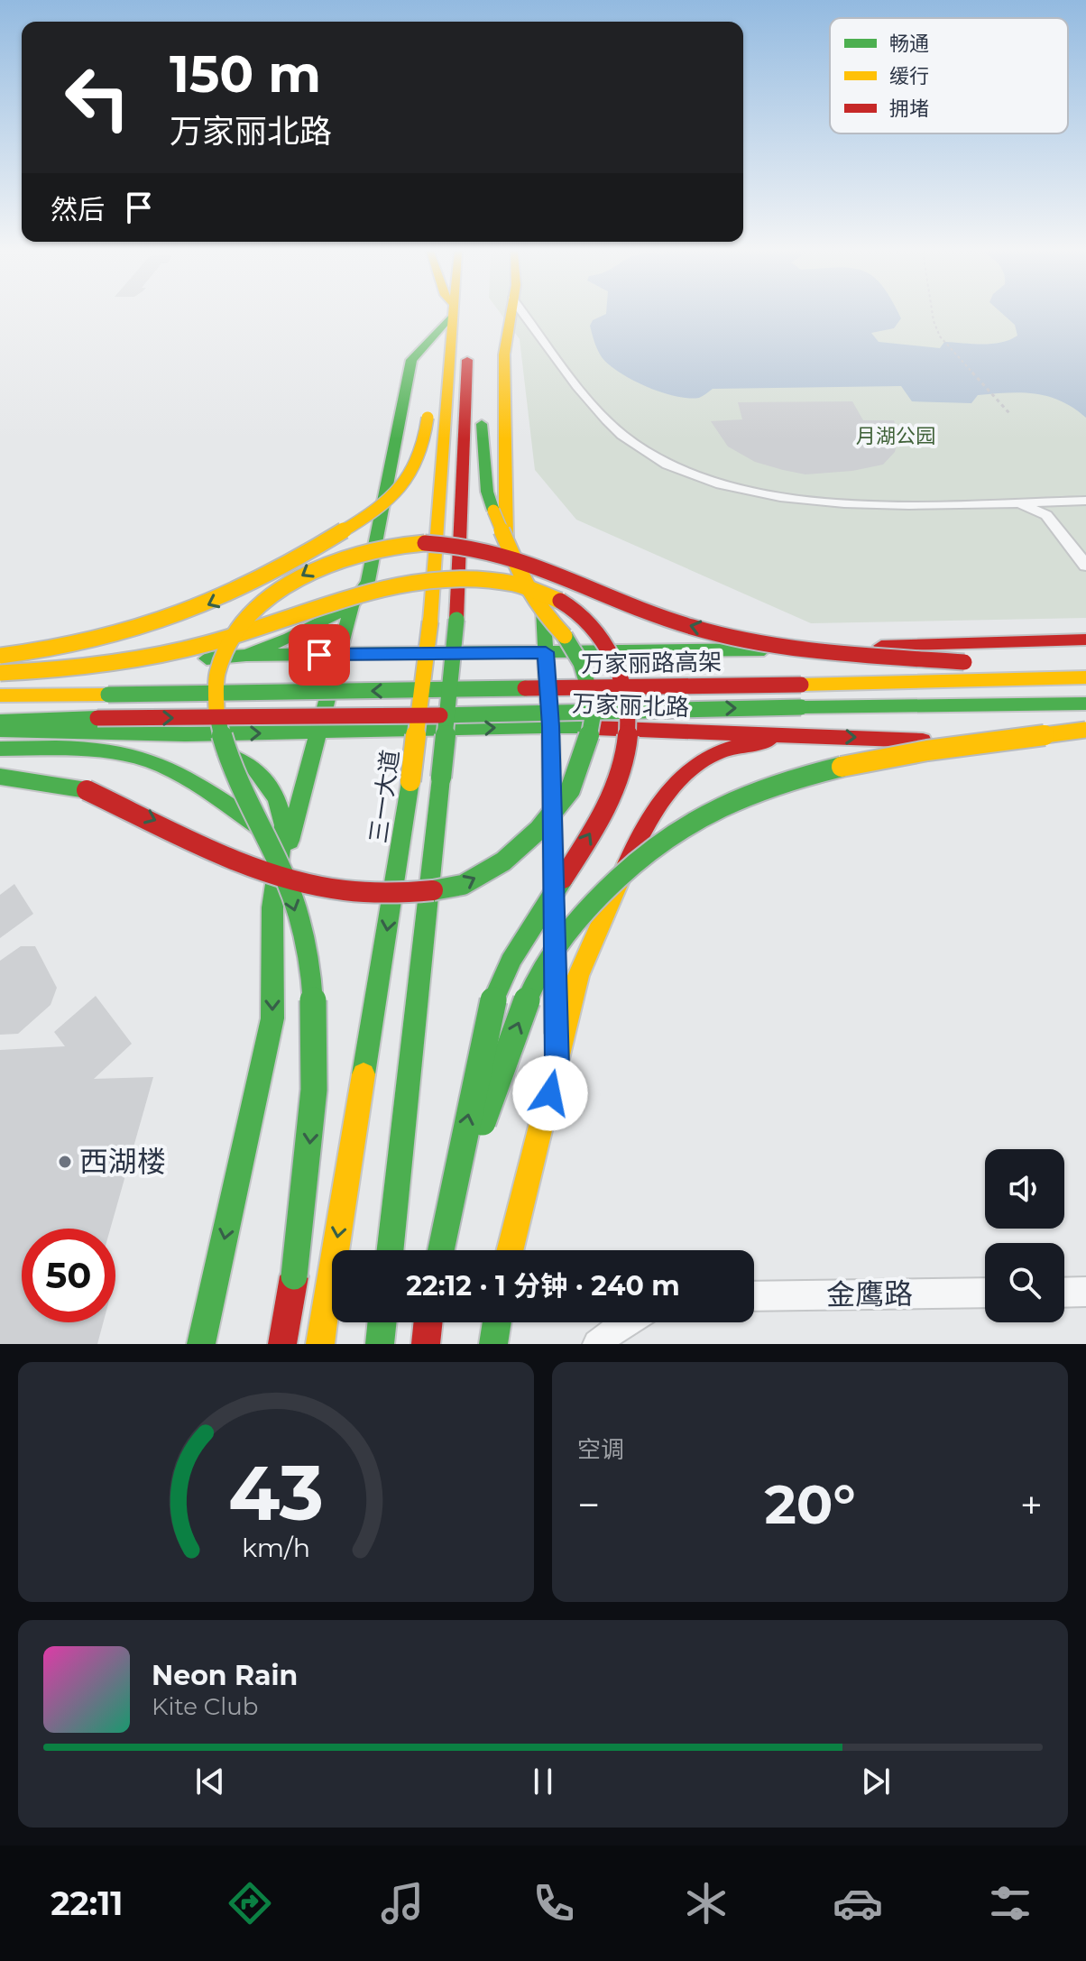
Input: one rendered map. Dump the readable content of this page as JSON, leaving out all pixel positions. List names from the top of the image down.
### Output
{
  "streets": {
    "main road": ["万家丽路高架", "万家丽北路", "三一大道"],
    "street": ["金鹰路"]
  },
  "parks": ["月湖公园"],
  "places": ["西湖楼"],
  "legend": ["畅通", "缓行", "拥堵"],
  "page": {
    "turn": ["150 m", "万家丽北路"],
    "then": "然后",
    "limit": "50",
    "trip": "22:12 · 1 分钟 · 240 m",
    "tile": "空调",
    "heat": ["−", "20°", "+"],
    "song": ["Neon Rain", "Kite Club"],
    "tabs": "22:11",
    "gauge": ["43", "km/h"]
  }
}
